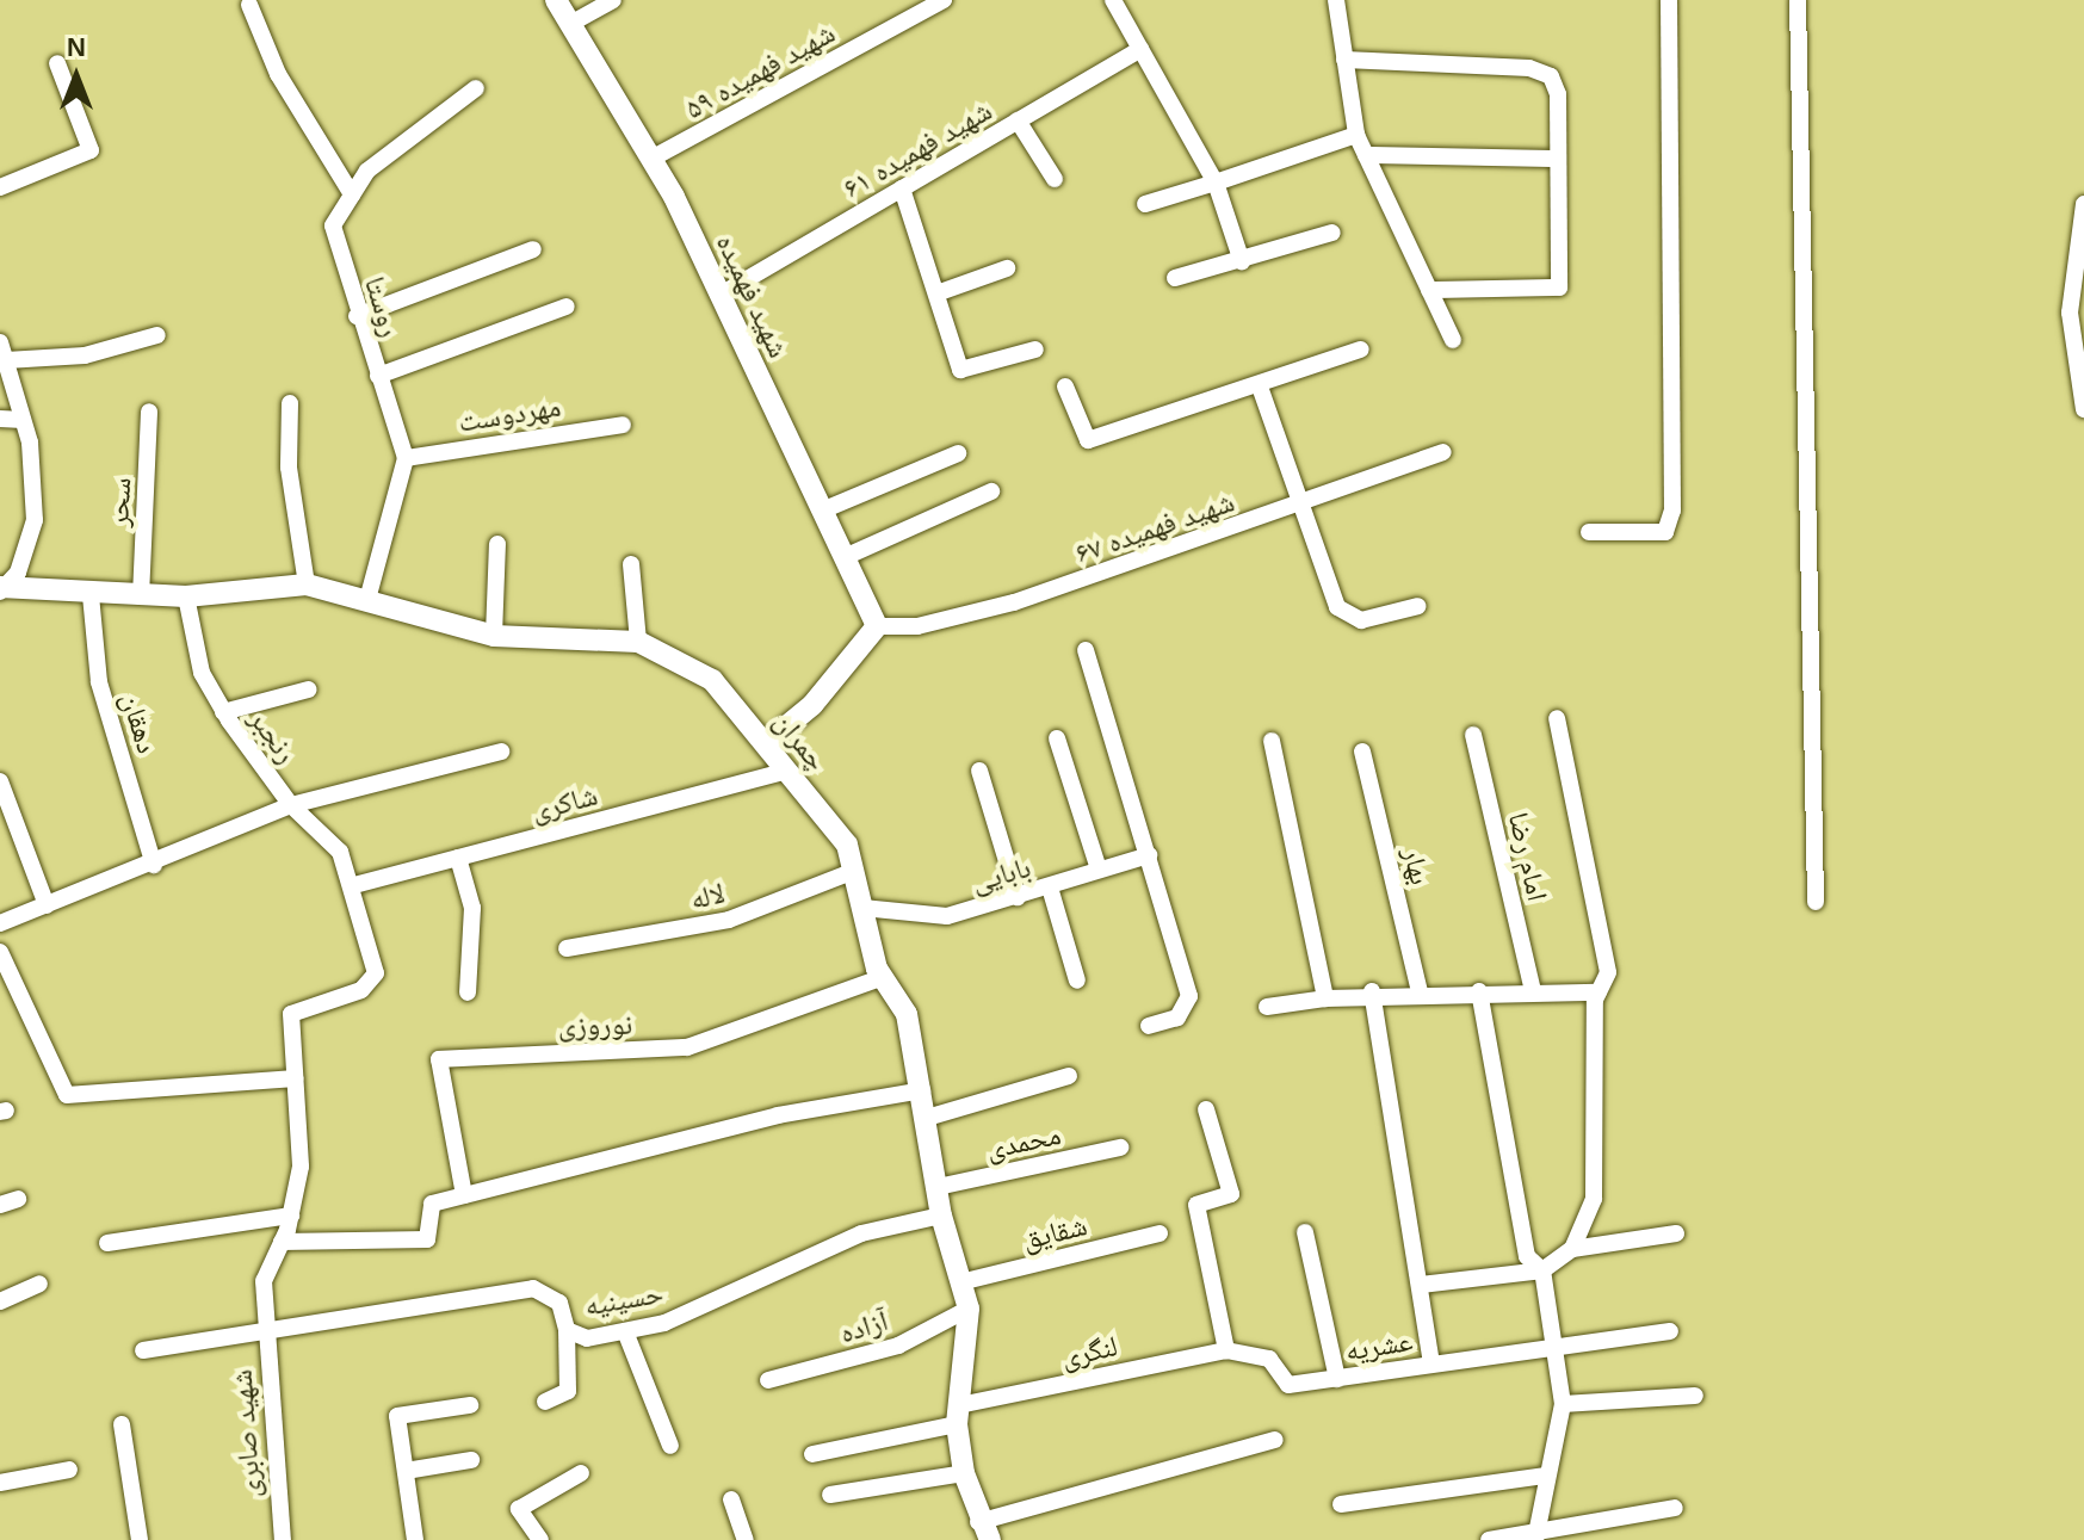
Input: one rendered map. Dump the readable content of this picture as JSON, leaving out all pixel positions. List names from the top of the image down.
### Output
{
  "streets": {
    "street": [
      "شهید فهمیده ۵۹",
      "شهید فهمیده ۶۱",
      "شهید فهمیده",
      "روستا",
      "مهردوست",
      "سحر",
      "شهید فهمیده ۶۷",
      "دهقان",
      "رنجبر",
      "چمران",
      "شاکری",
      "امام رضا",
      "بهار",
      "بابایی",
      "لاله",
      "نوروزی",
      "محمدی",
      "شقایق",
      "حسینیه",
      "آزاده",
      "عشریه",
      "لنگری",
      "شهید صابری"
    ]
  },
  "crossings": [
    ["شهید فهمیده ۵۹", "شهید فهمیده"],
    ["شهید فهمیده ۶۱", "شهید فهمیده"],
    ["شهید فهمیده", "شهید فهمیده ۶۷"],
    ["روستا", "مهردوست"],
    ["سحر", "چمران"],
    ["دهقان", "چمران"],
    ["رنجبر", "چمران"],
    ["رنجبر", "شاکری"],
    ["رنجبر", "شهید صابری"],
    ["چمران", "شاکری"],
    ["چمران", "بابایی"],
    ["چمران", "لاله"],
    ["چمران", "نوروزی"],
    ["چمران", "محمدی"],
    ["چمران", "شقایق"],
    ["چمران", "حسینیه"],
    ["چمران", "آزاده"],
    ["چمران", "لنگری"],
    ["حسینیه", "شهید صابری"],
    ["عشریه", "لنگری"]
  ],
  "north": "top"
}
